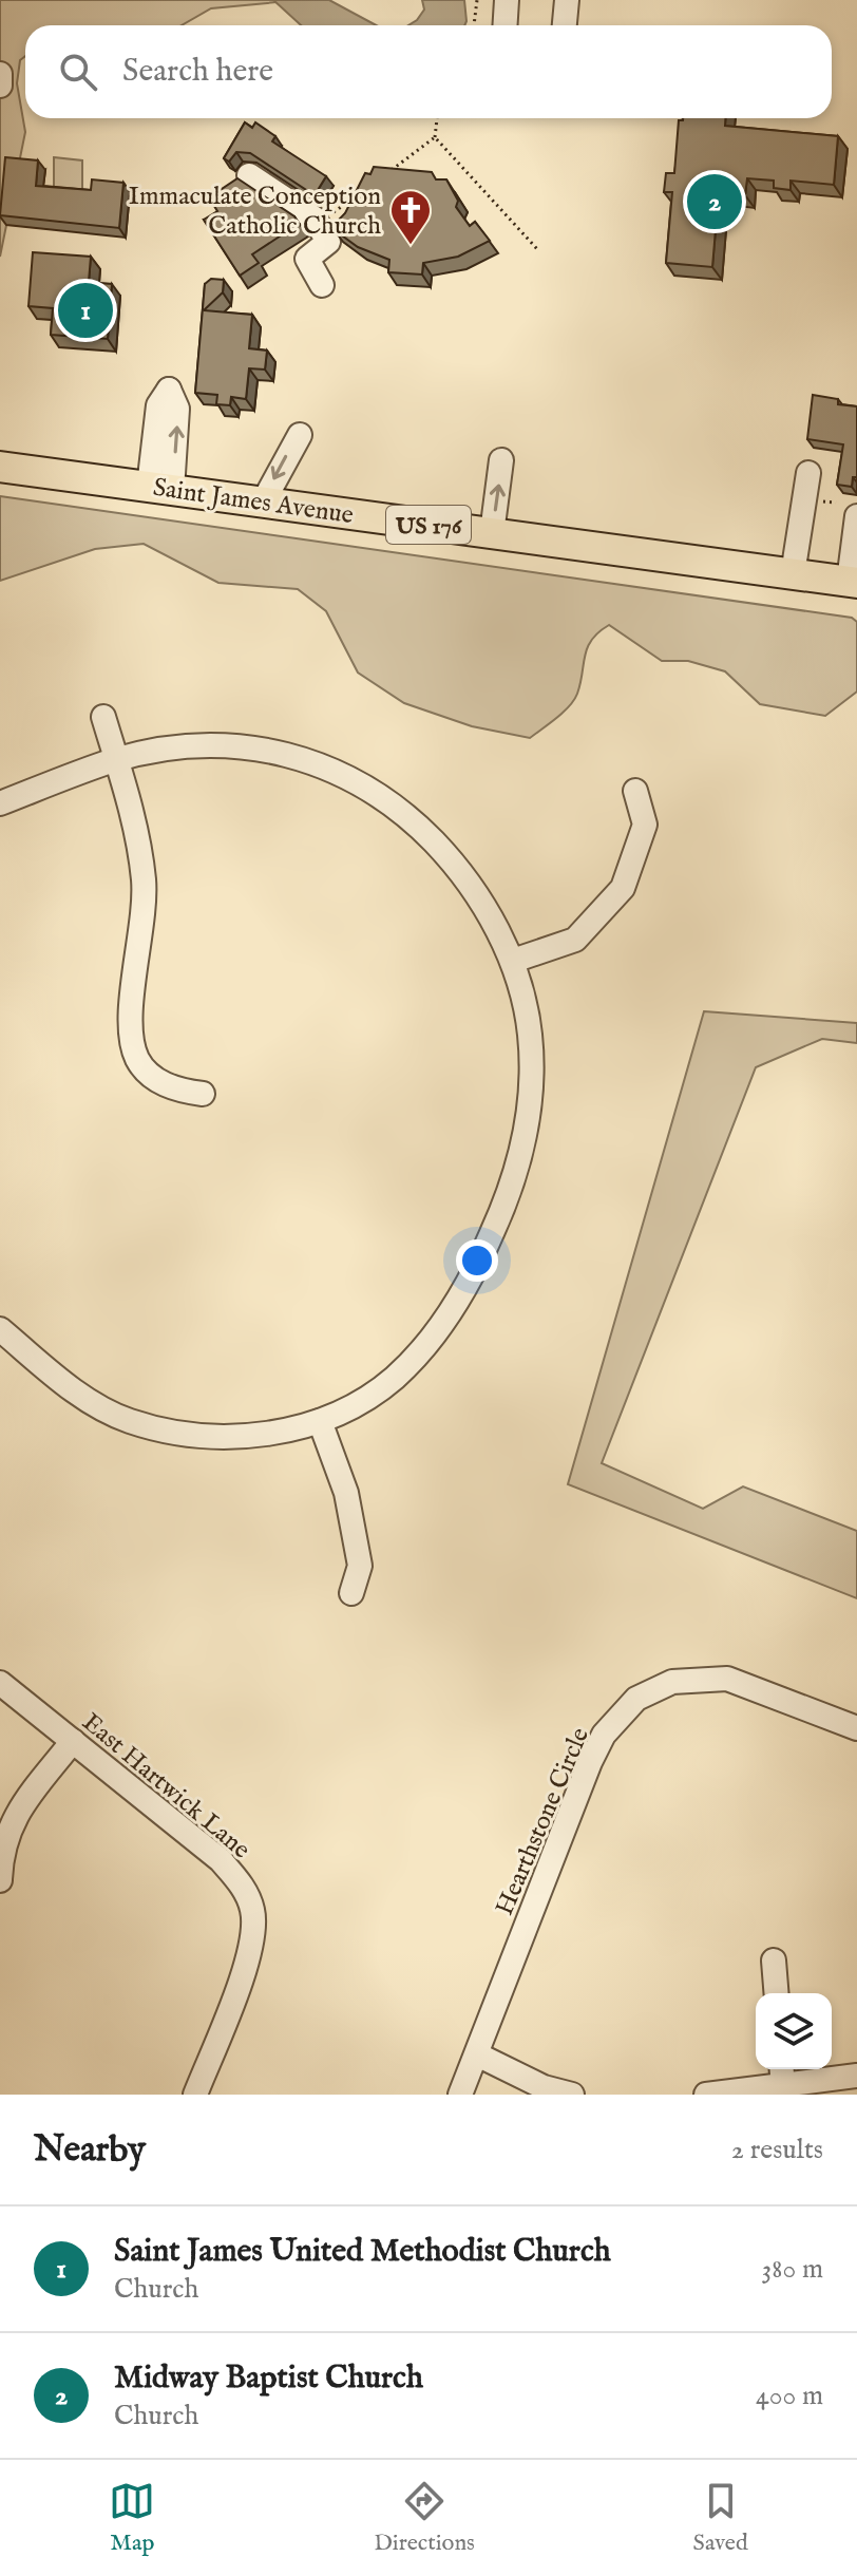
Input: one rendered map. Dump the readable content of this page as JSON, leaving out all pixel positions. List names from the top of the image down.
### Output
{
  "streets": {
    "main road": ["Saint James Avenue", "US 176"],
    "street": ["East Hartwick Lane", "Hearthstone Circle"]
  },
  "places": {
    "church": ["Immaculate Conception Catholic Church"]
  },
  "page": {
    "search": "Search here",
    "pins": ["2", "1"],
    "heading": ["Nearby", "2 results"],
    "list": [
      {
        "mark": "1",
        "name": "Saint James United Methodist Church",
        "note": "Church",
        "value": "380 m"
      },
      {
        "mark": "2",
        "name": "Midway Baptist Church",
        "note": "Church",
        "value": "400 m"
      }
    ],
    "nav": ["Map", "Directions", "Saved"]
  }
}
